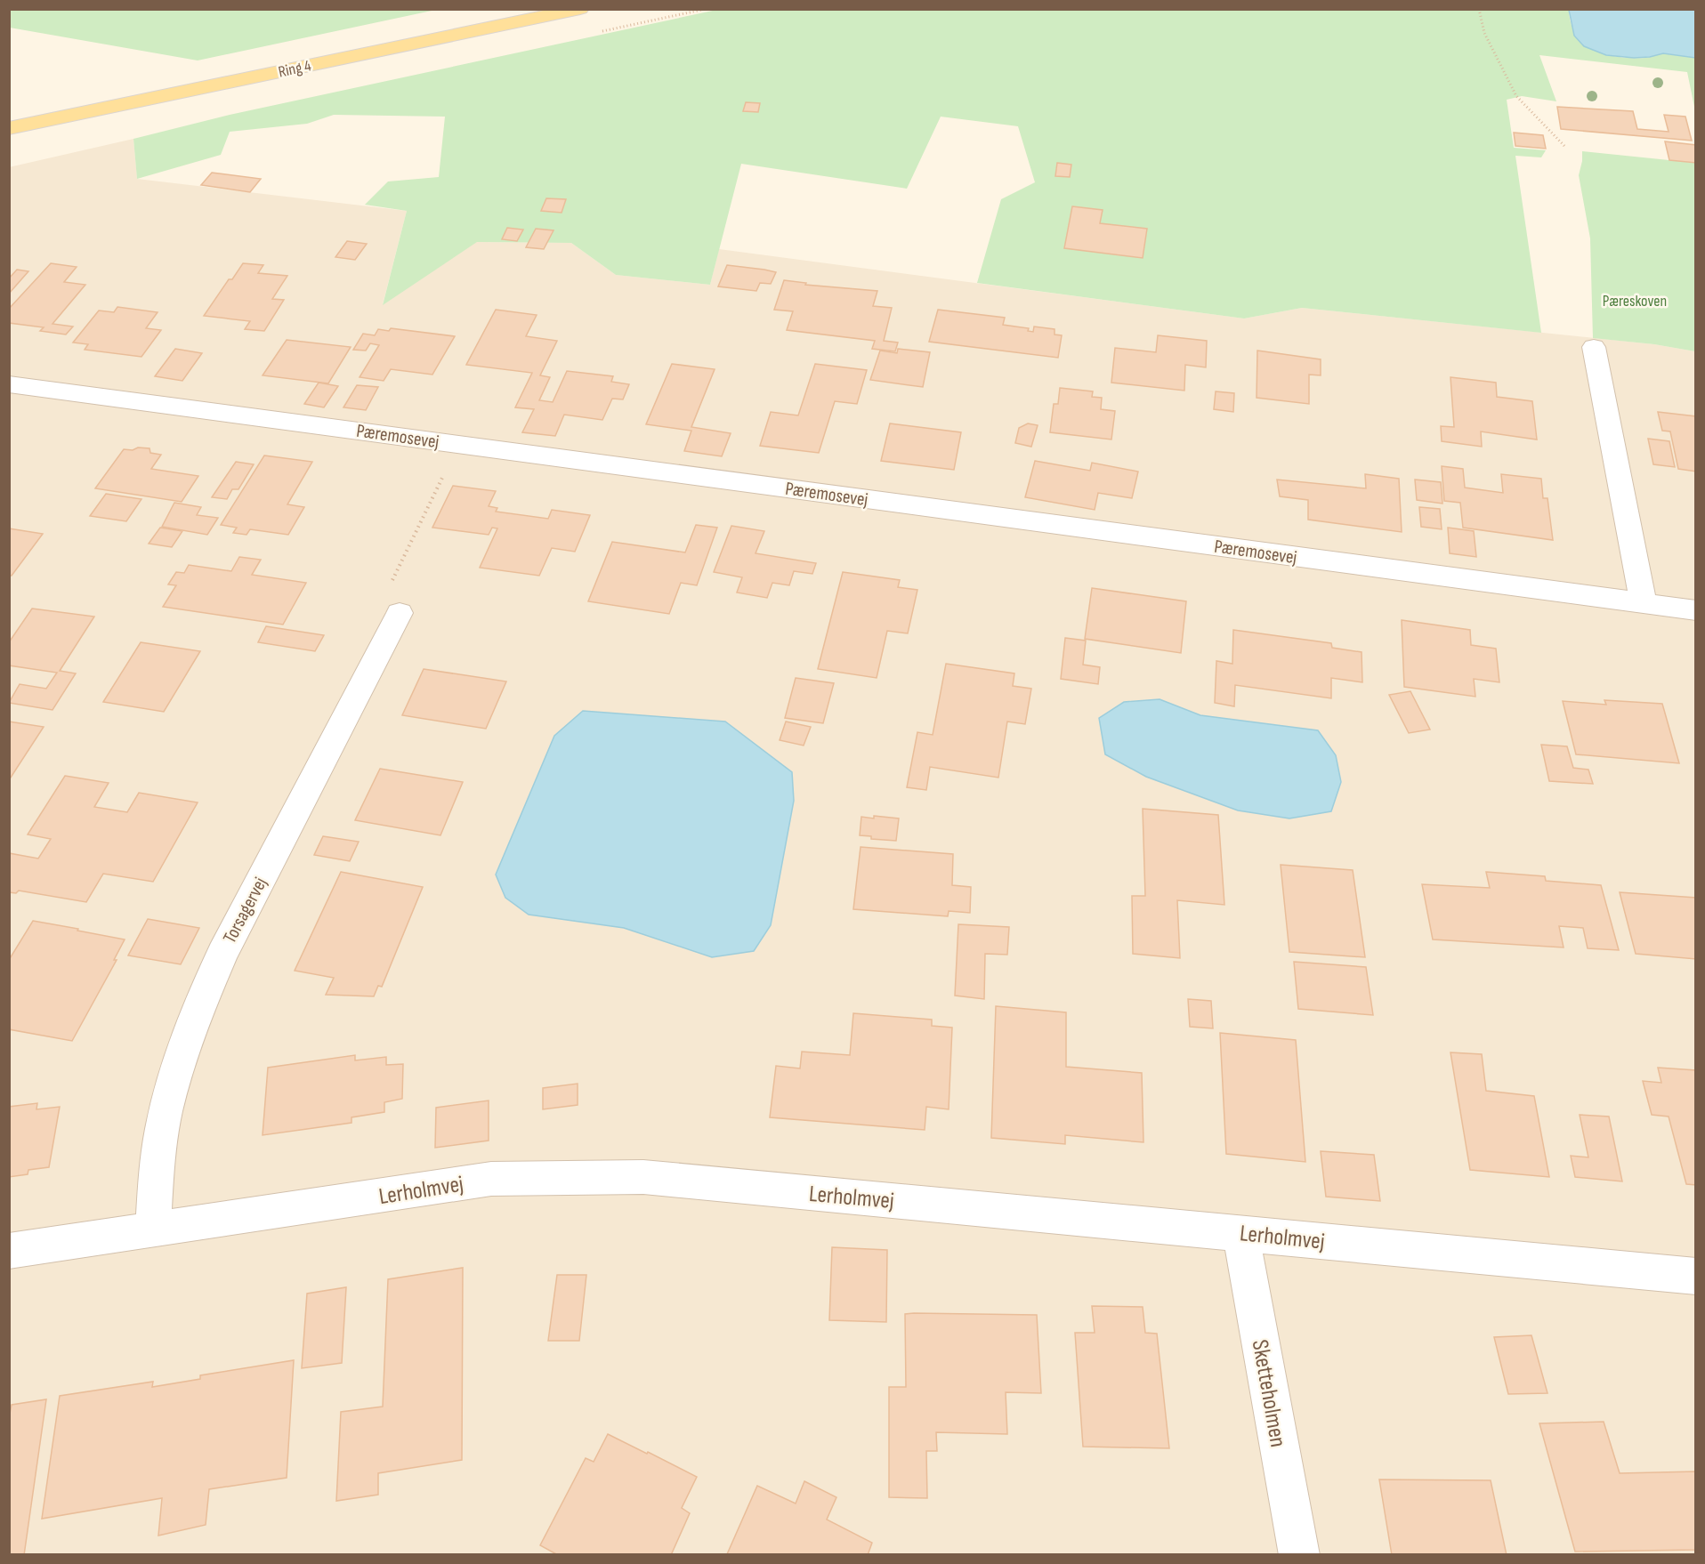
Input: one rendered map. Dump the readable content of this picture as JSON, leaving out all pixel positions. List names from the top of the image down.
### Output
{
  "streets": {
    "main road": ["Ring 4"],
    "street": [
      "Pæremosevej",
      "Torsagervej",
      "Lerholmvej",
      "Sketteholmen"
    ]
  },
  "crossings": [
    ["Torsagervej", "Lerholmvej"],
    ["Lerholmvej", "Sketteholmen"]
  ],
  "parks": ["Pæreskoven"]
}
